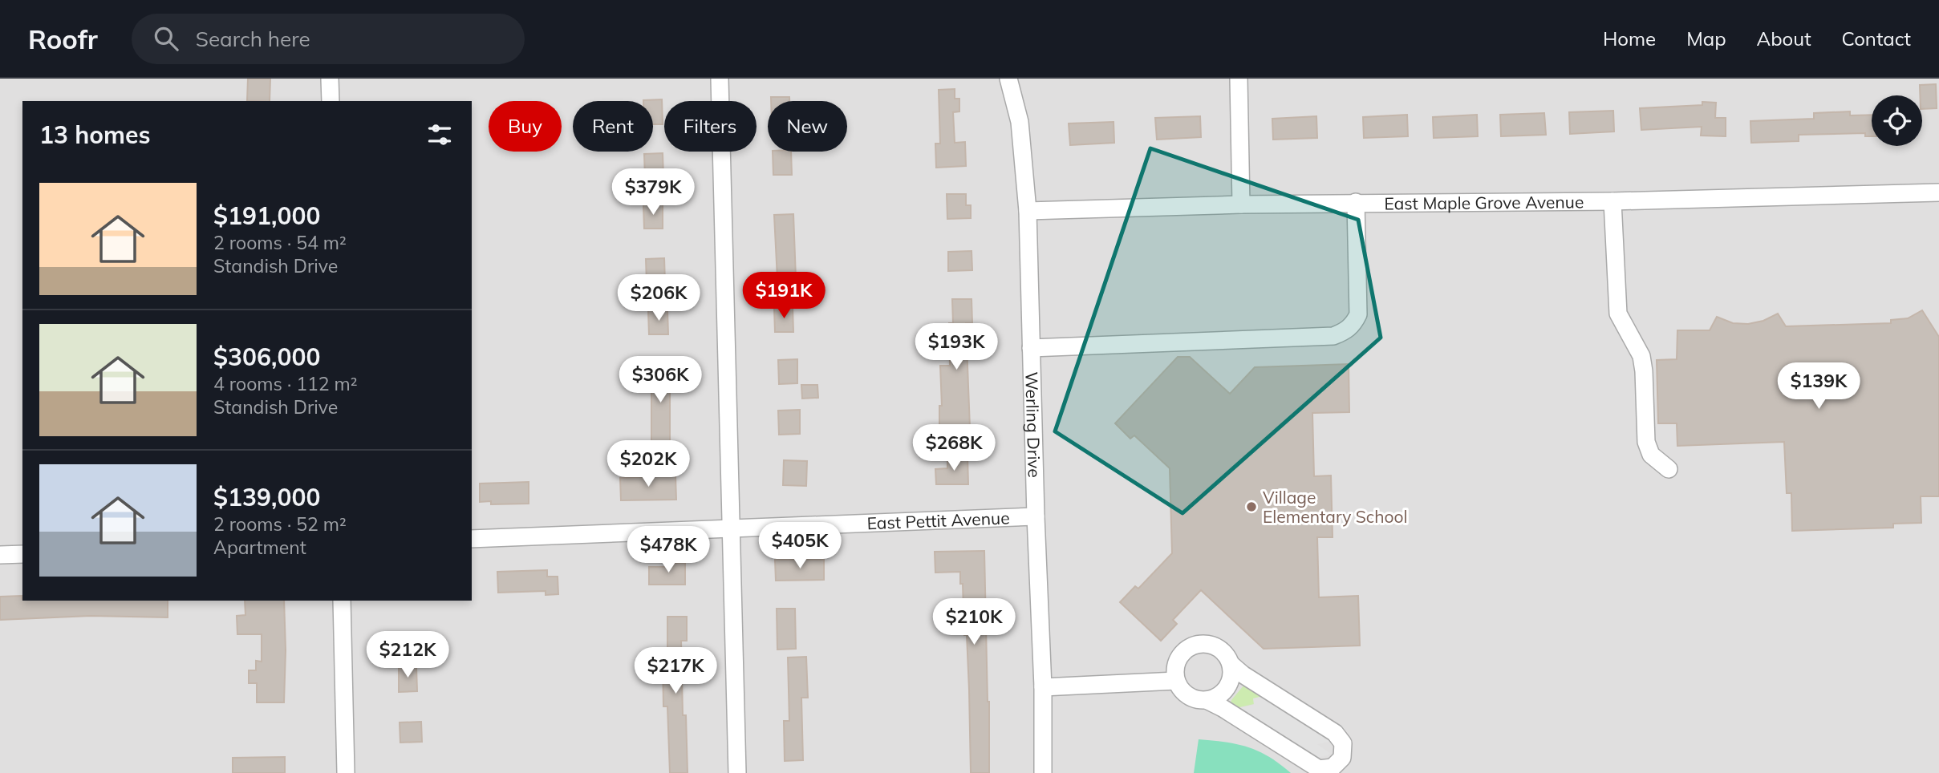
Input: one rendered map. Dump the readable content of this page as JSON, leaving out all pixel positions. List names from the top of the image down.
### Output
{
  "streets": {
    "street": ["East Maple Grove Avenue", "Werling Drive", "East Pettit Avenue"]
  },
  "crossings": [
    ["East Maple Grove Avenue", "Werling Drive"],
    ["Werling Drive", "East Pettit Avenue"]
  ],
  "places": ["Village Elementary School"],
  "page": {
    "header": "Roofr",
    "search": "Search here",
    "nav": [
      "Home",
      "Map",
      "About",
      "Contact"
    ],
    "chip": [
      "Buy",
      "Rent",
      "Filters",
      "New"
    ],
    "heading": "13 homes",
    "price": [
      "$379K",
      "$191K",
      "$206K",
      "$193K",
      "$306K",
      "$139K",
      "$268K",
      "$202K",
      "$405K",
      "$478K",
      "$210K",
      "$212K",
      "$217K"
    ],
    "list": [
      {
        "name": "$191,000",
        "note": "2 rooms · 54 m² · Standish Drive"
      },
      {
        "name": "$306,000",
        "note": "4 rooms · 112 m² · Standish Drive"
      },
      {
        "name": "$139,000",
        "note": "2 rooms · 52 m² · Apartment"
      }
    ]
  }
}
